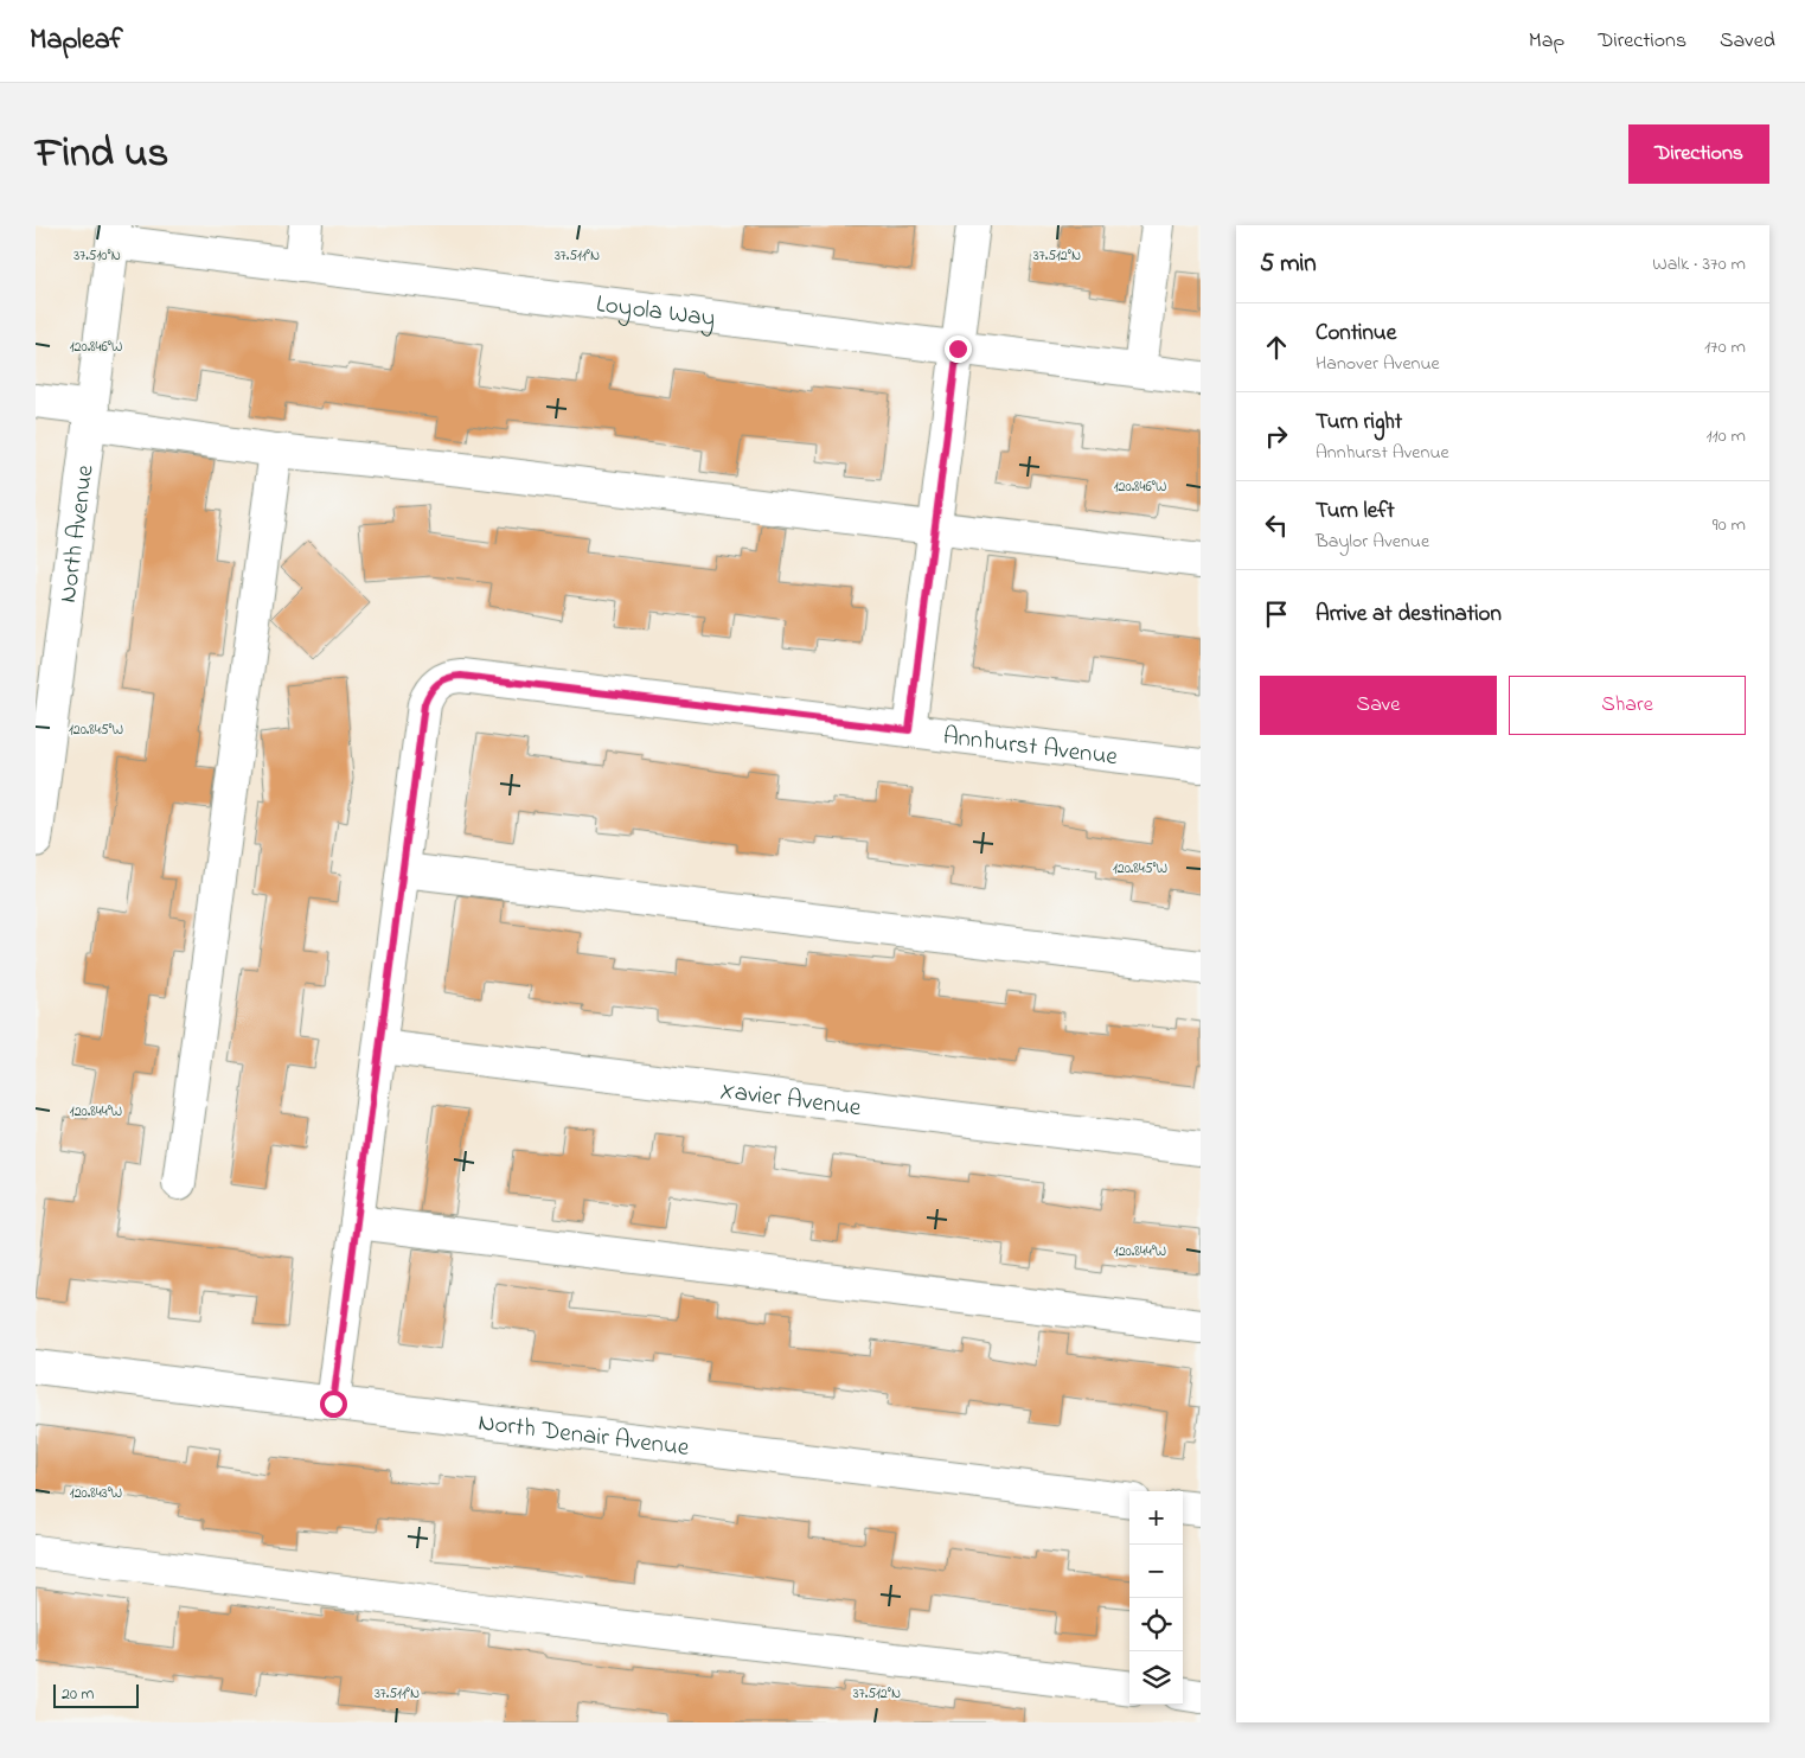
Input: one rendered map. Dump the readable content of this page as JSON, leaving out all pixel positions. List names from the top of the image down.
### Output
{
  "streets": {
    "street": [
      "Loyola Way",
      "North Avenue",
      "Annhurst Avenue",
      "Xavier Avenue",
      "North Denair Avenue"
    ]
  },
  "crossings": [
    ["Loyola Way", "North Avenue"]
  ],
  "scale_bar": "20 m",
  "page": {
    "header": "Mapleaf",
    "nav": ["Map", "Directions", "Saved"],
    "title": "Find us",
    "buttons": [
      "Directions",
      ["Save", "Share"]
    ],
    "heading": ["5 min", "Walk · 370 m"],
    "list": [
      ["Continue", "Hanover Avenue", "170 m"],
      ["Turn right", "Annhurst Avenue", "110 m"],
      ["Turn left", "Baylor Avenue", "90 m"],
      "Arrive at destination"
    ],
    "map_buttons": ["+", "−"],
    "scale": "20 m"
  },
  "coordinates": [
    "37.510°N",
    "37.511°N",
    "37.512°N",
    "120.846°W",
    "120.845°W",
    "120.844°W",
    "120.843°W"
  ]
}
